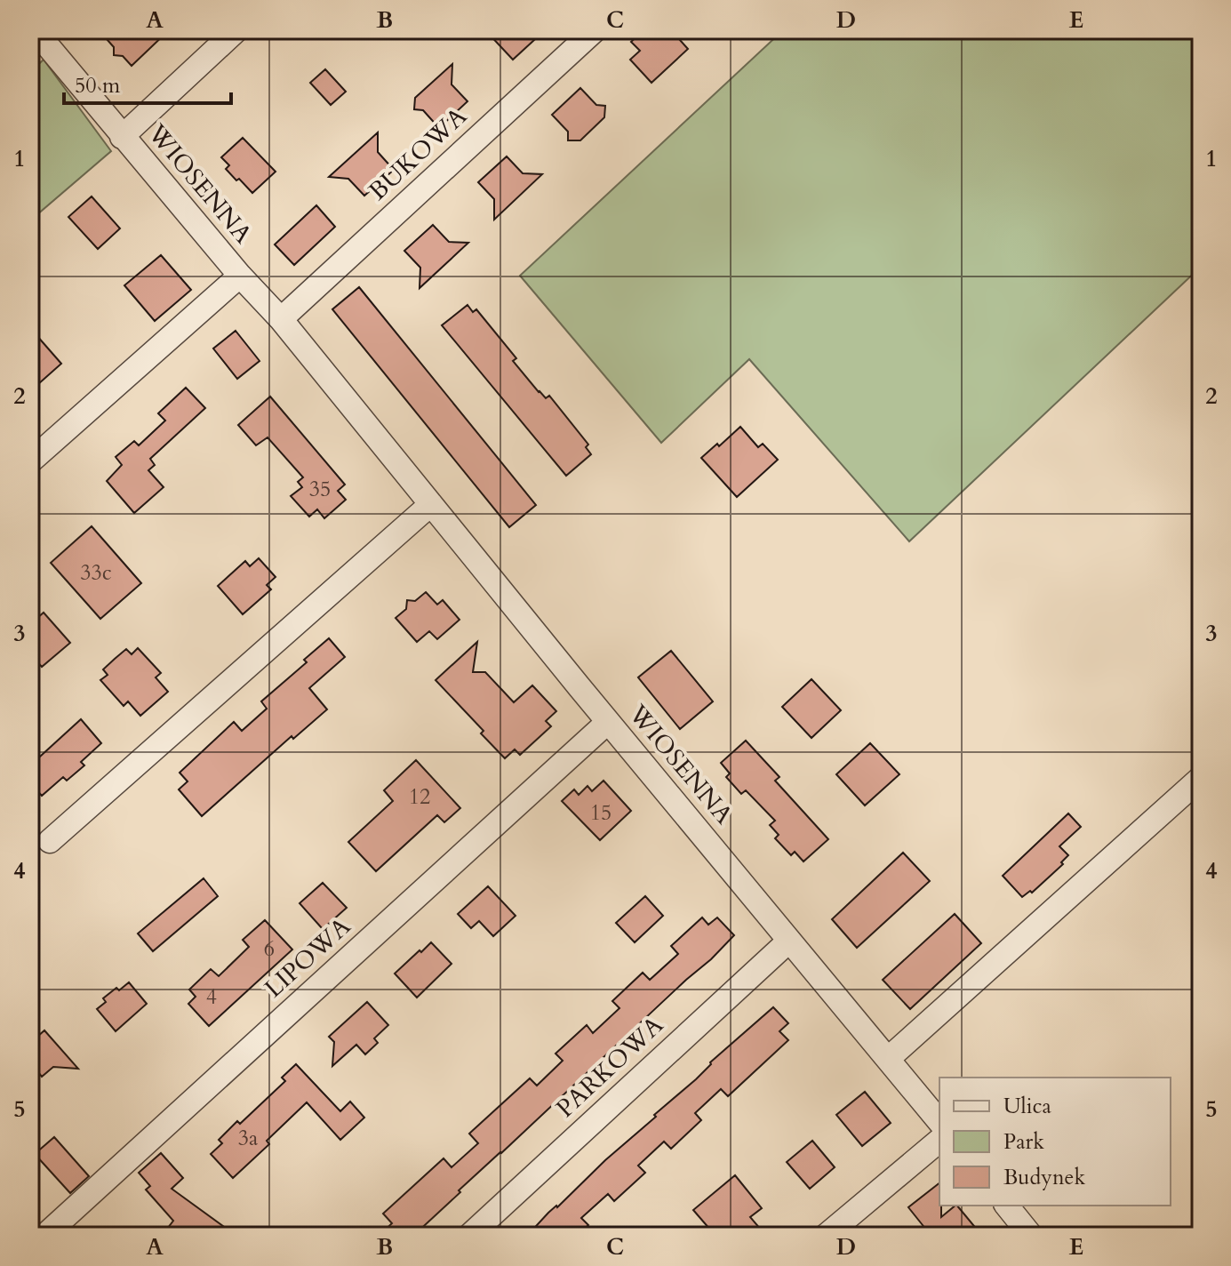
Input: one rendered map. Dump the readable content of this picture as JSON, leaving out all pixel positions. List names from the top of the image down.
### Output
{
  "streets": {
    "street": [
      "BUKOWA",
      "WIOSENNA",
      "LIPOWA",
      "PARKOWA"
    ]
  },
  "crossings": [
    ["BUKOWA", "WIOSENNA"],
    ["WIOSENNA", "LIPOWA"],
    ["WIOSENNA", "PARKOWA"]
  ],
  "house_numbers": [
    "35",
    "33c",
    "12",
    "15",
    "6",
    "4",
    "3a"
  ],
  "legend": ["Ulica", "Park", "Budynek"],
  "scale_bar": "50 m",
  "grid": {
    "columns": [
      "A",
      "B",
      "C",
      "D",
      "E"
    ],
    "rows": [
      "1",
      "2",
      "3",
      "4",
      "5"
    ]
  }
}
